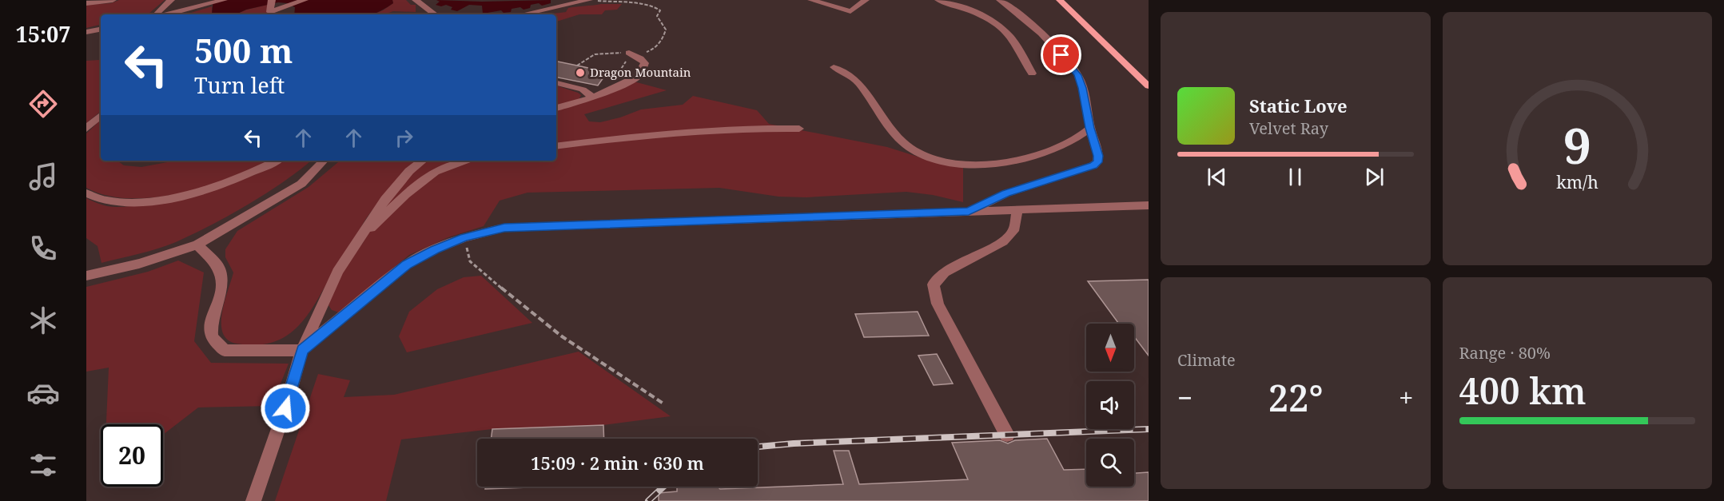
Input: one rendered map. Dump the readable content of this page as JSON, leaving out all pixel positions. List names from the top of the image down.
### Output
{
  "places": ["Dragon Mountain"],
  "north": "bottom",
  "page": {
    "tabs": "15:07",
    "turn": ["500 m", "Turn left"],
    "song": ["Static Love", "Velvet Ray"],
    "tile": [
      "Climate",
      ["Range · 80%", "400 km"]
    ],
    "heat": ["−", "22°", "+"],
    "limit": "20",
    "trip": "15:09 · 2 min · 630 m",
    "gauge": ["9", "km/h"]
  }
}
